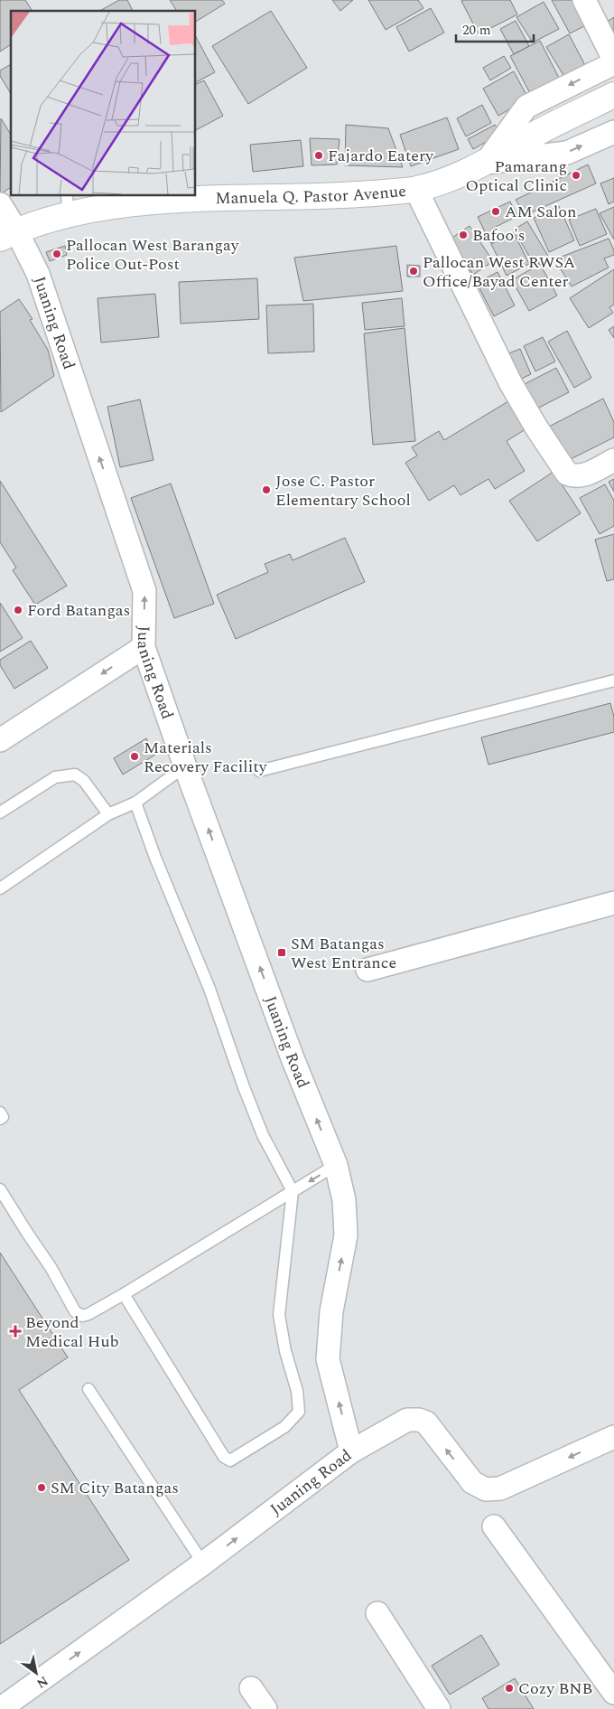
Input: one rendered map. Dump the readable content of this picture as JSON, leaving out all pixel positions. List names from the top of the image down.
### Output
{
  "streets": {
    "main road": ["Manuela Q. Pastor Avenue"],
    "street": ["Juaning Road"]
  },
  "crossings": [
    ["Manuela Q. Pastor Avenue", "Juaning Road"]
  ],
  "one_way": ["Juaning Road"],
  "places": {
    "other": [
      "Fajardo Eatery",
      "Pamarang Optical Clinic",
      "AM Salon",
      "Bafoo's",
      "Pallocan West Barangay Police Out-Post",
      "Pallocan West RWSA Office/Bayad Center",
      "Jose C. Pastor Elementary School",
      "Ford Batangas",
      "Materials Recovery Facility",
      "SM City Batangas",
      "Cozy BNB"
    ],
    "transit": ["SM Batangas West Entrance"],
    "health": ["Beyond Medical Hub"]
  },
  "scale_bar": "20 m",
  "north": "bottom right"
}
